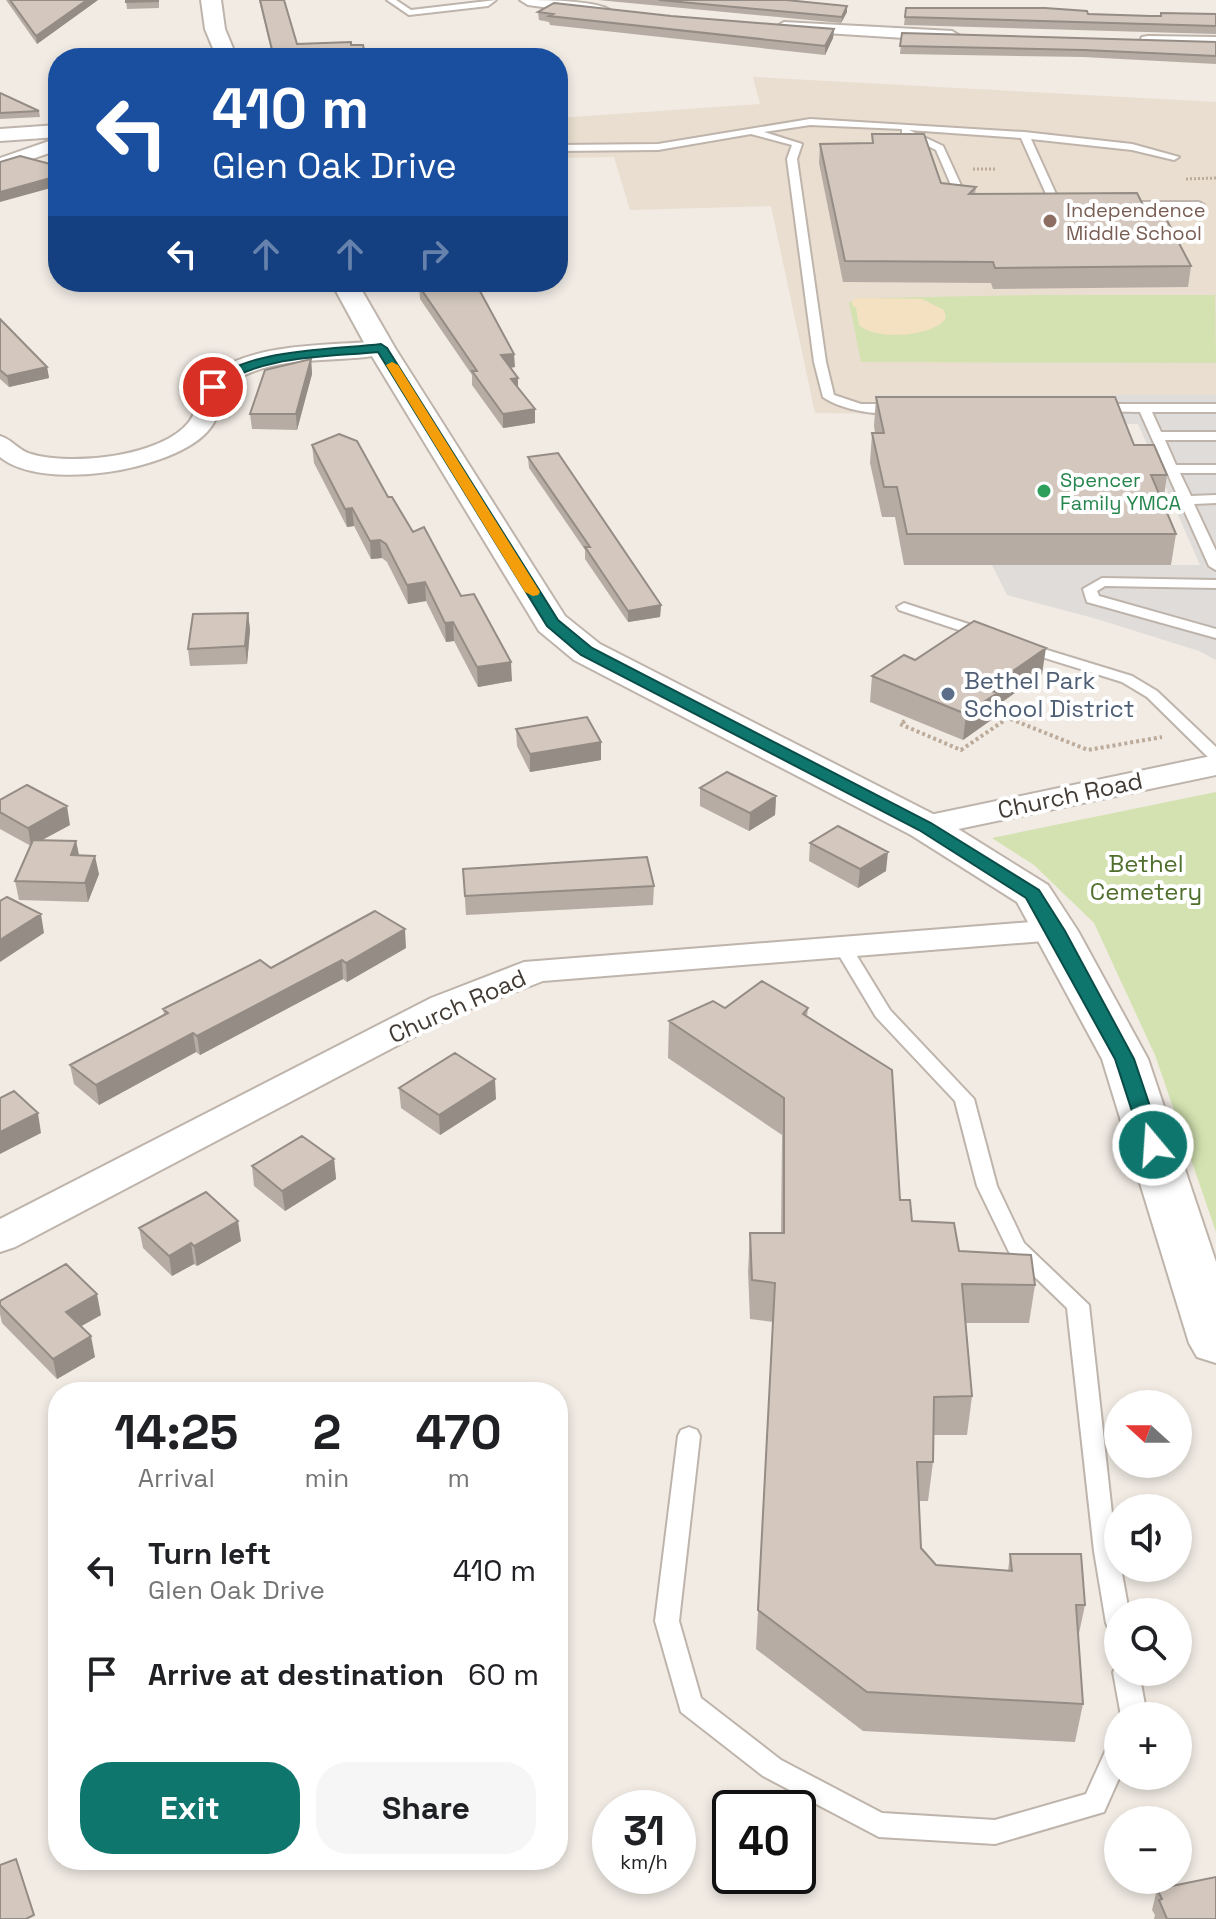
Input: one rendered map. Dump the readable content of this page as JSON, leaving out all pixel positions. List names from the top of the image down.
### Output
{
  "streets": {
    "street": ["Church Road"]
  },
  "parks": ["Bethel Cemetery"],
  "places": ["Independence Middle School", "Spencer Family YMCA", "Bethel Park School District"],
  "north": "left",
  "page": {
    "turn": ["410 m", "Glen Oak Drive"],
    "eta": [
      "14:25",
      "Arrival",
      "2",
      "min",
      "470",
      "m"
    ],
    "map_buttons": ["+", "−"],
    "list": [
      {
        "name": "Turn left",
        "note": "Glen Oak Drive",
        "value": "410 m"
      },
      {
        "name": "Arrive at destination",
        "value": "60 m"
      }
    ],
    "buttons": ["Exit", "Share"],
    "speed": "31 km/h",
    "limit": "40"
  }
}
